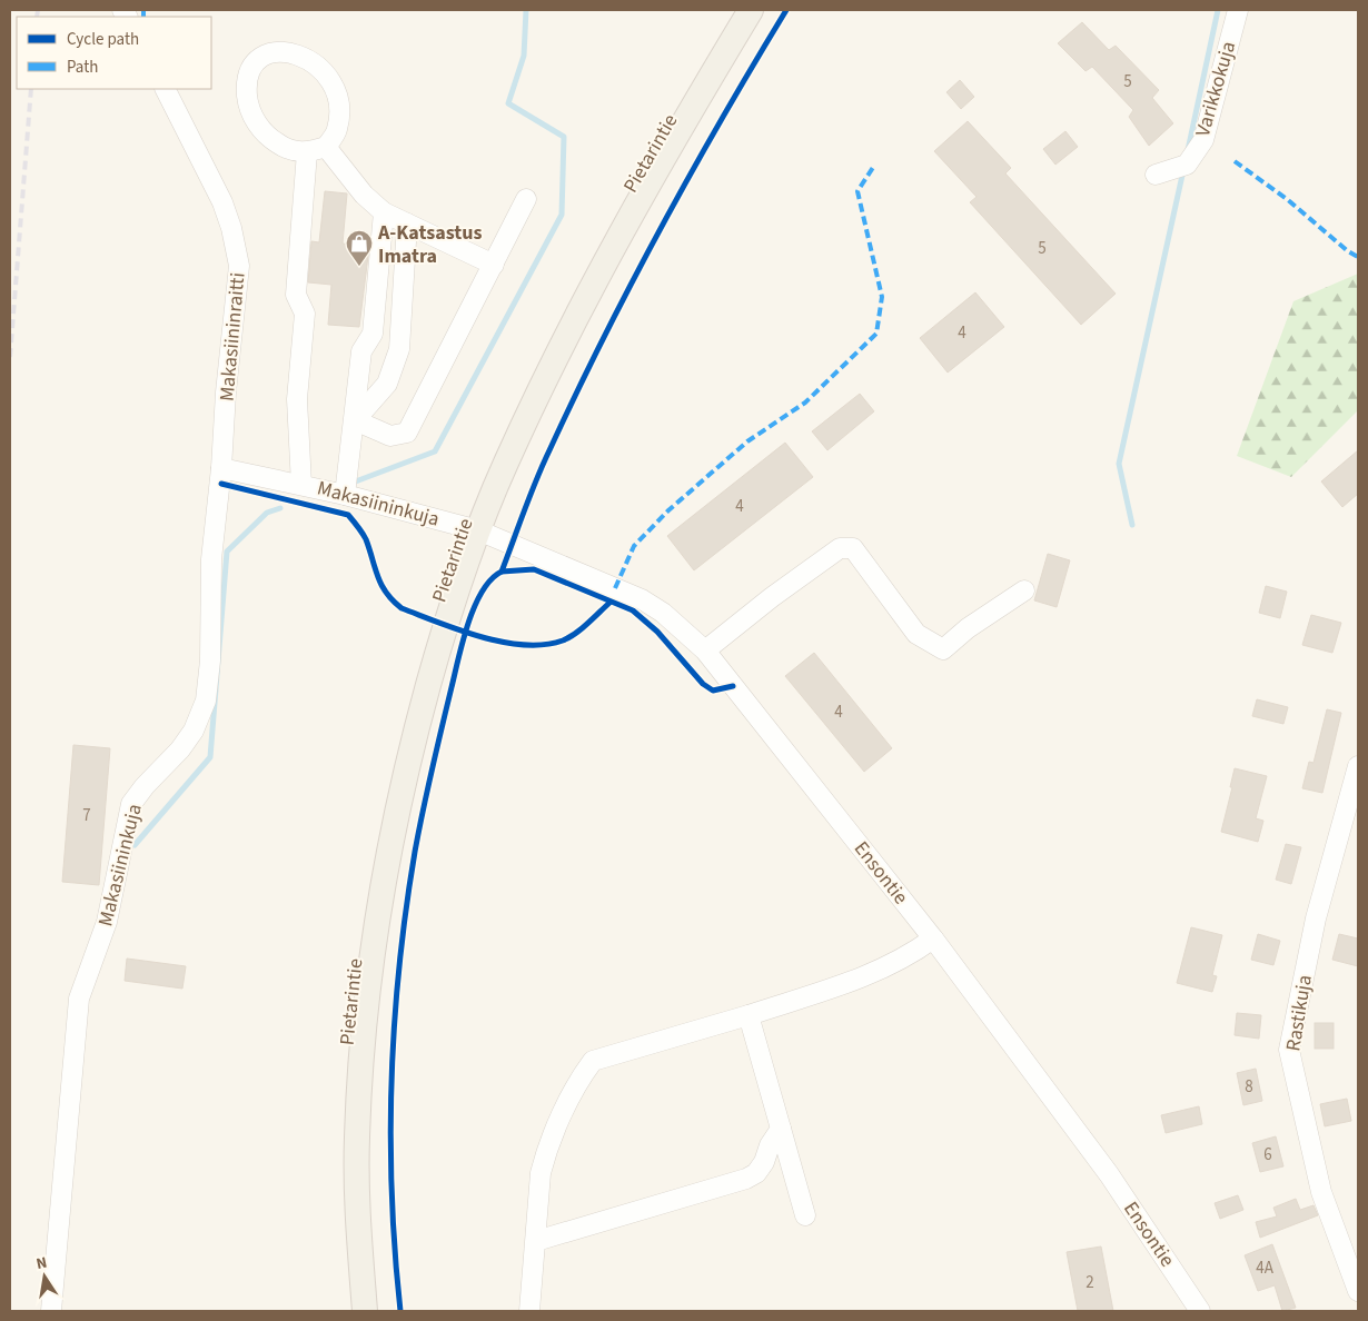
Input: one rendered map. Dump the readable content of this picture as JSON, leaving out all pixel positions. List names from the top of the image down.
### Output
{
  "streets": {
    "main road": ["Pietarintie"],
    "street": [
      "Varikkokuja",
      "Makasiininraitti",
      "Makasiininkuja",
      "Ensontie",
      "Rastikuja"
    ]
  },
  "crossings": [
    ["Pietarintie", "Makasiininkuja"],
    ["Pietarintie", "Ensontie"],
    ["Makasiininraitti", "Makasiininkuja"],
    ["Makasiininkuja", "Ensontie"]
  ],
  "places": {
    "shop": ["A-Katsastus Imatra"]
  },
  "house_numbers": [
    "5",
    "5",
    "4",
    "4",
    "4",
    "7",
    "8",
    "6",
    "4A",
    "2"
  ],
  "legend": ["Cycle path", "Path"],
  "north": "top"
}
